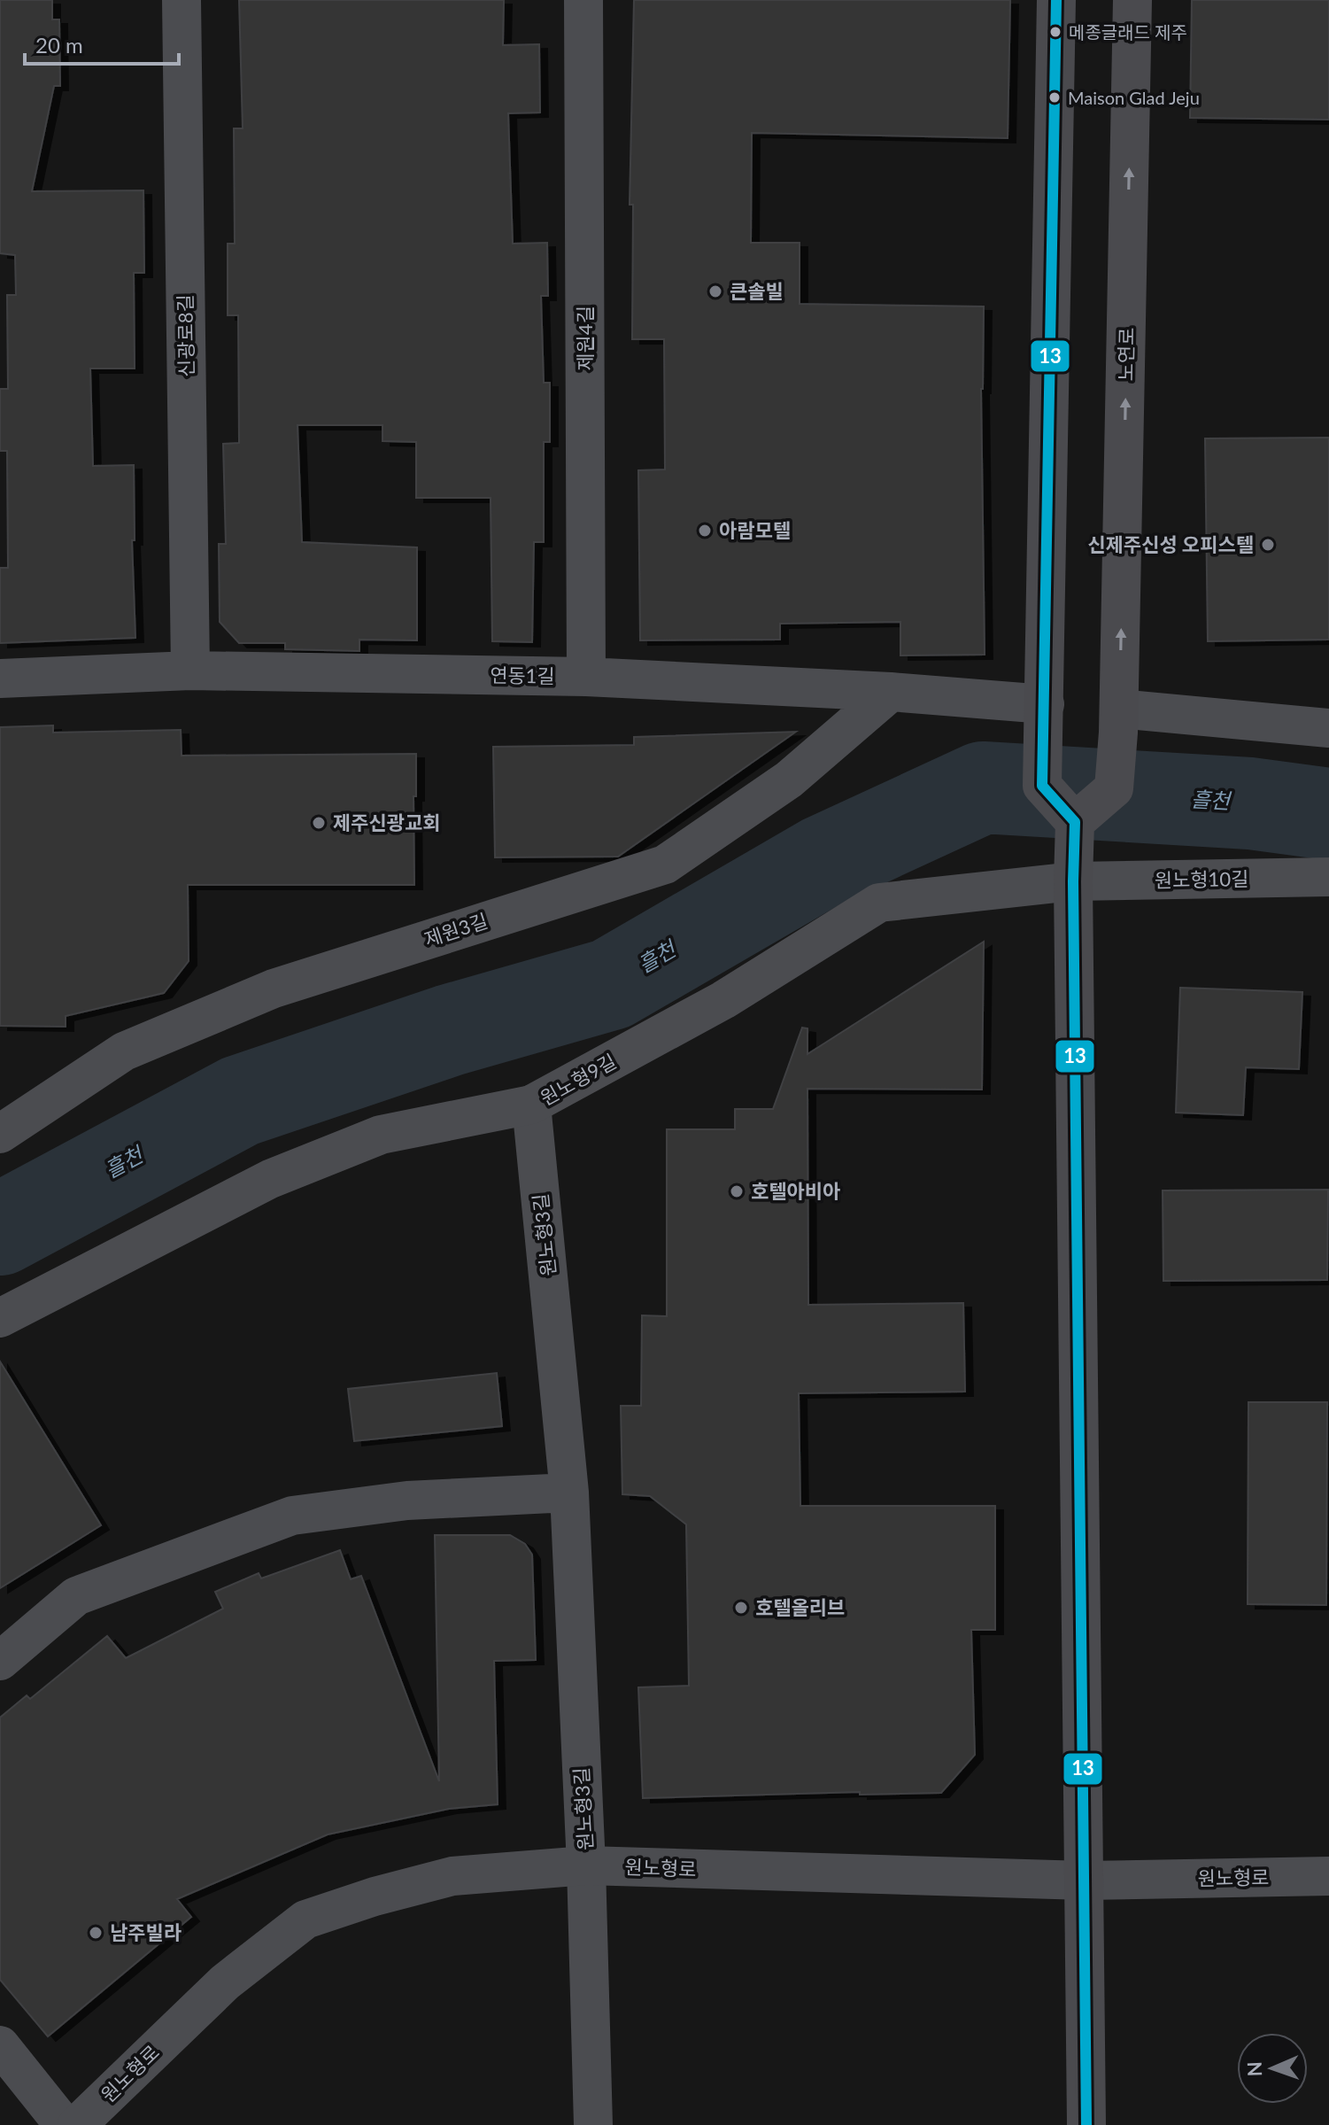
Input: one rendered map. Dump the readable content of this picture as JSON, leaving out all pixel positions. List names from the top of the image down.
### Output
{
  "streets": {
    "main road": ["노연로"],
    "street": [
      "신광로8길",
      "제원4길",
      "연동1길",
      "원노형10길",
      "제원3길",
      "원노형9길",
      "원노형3길",
      "원노형로"
    ]
  },
  "crossings": [
    ["신광로8길", "연동1길"],
    ["제원4길", "연동1길"],
    ["노연로", "원노형10길"],
    ["노연로", "원노형9길"],
    ["연동1길", "제원3길"],
    ["원노형10길", "원노형9길"],
    ["원노형9길", "원노형3길"],
    ["원노형3길", "원노형로"]
  ],
  "water": ["흘천"],
  "places": [
    "메종글래드 제주",
    "Maison Glad Jeju",
    "큰솔빌",
    "아람모텔",
    "신제주신성 오피스텔",
    "제주신광교회",
    "호텔아비아",
    "호텔올리브",
    "남주빌라"
  ],
  "lines": ["transit line 13"],
  "scale_bar": "20 m",
  "north": "left"
}
